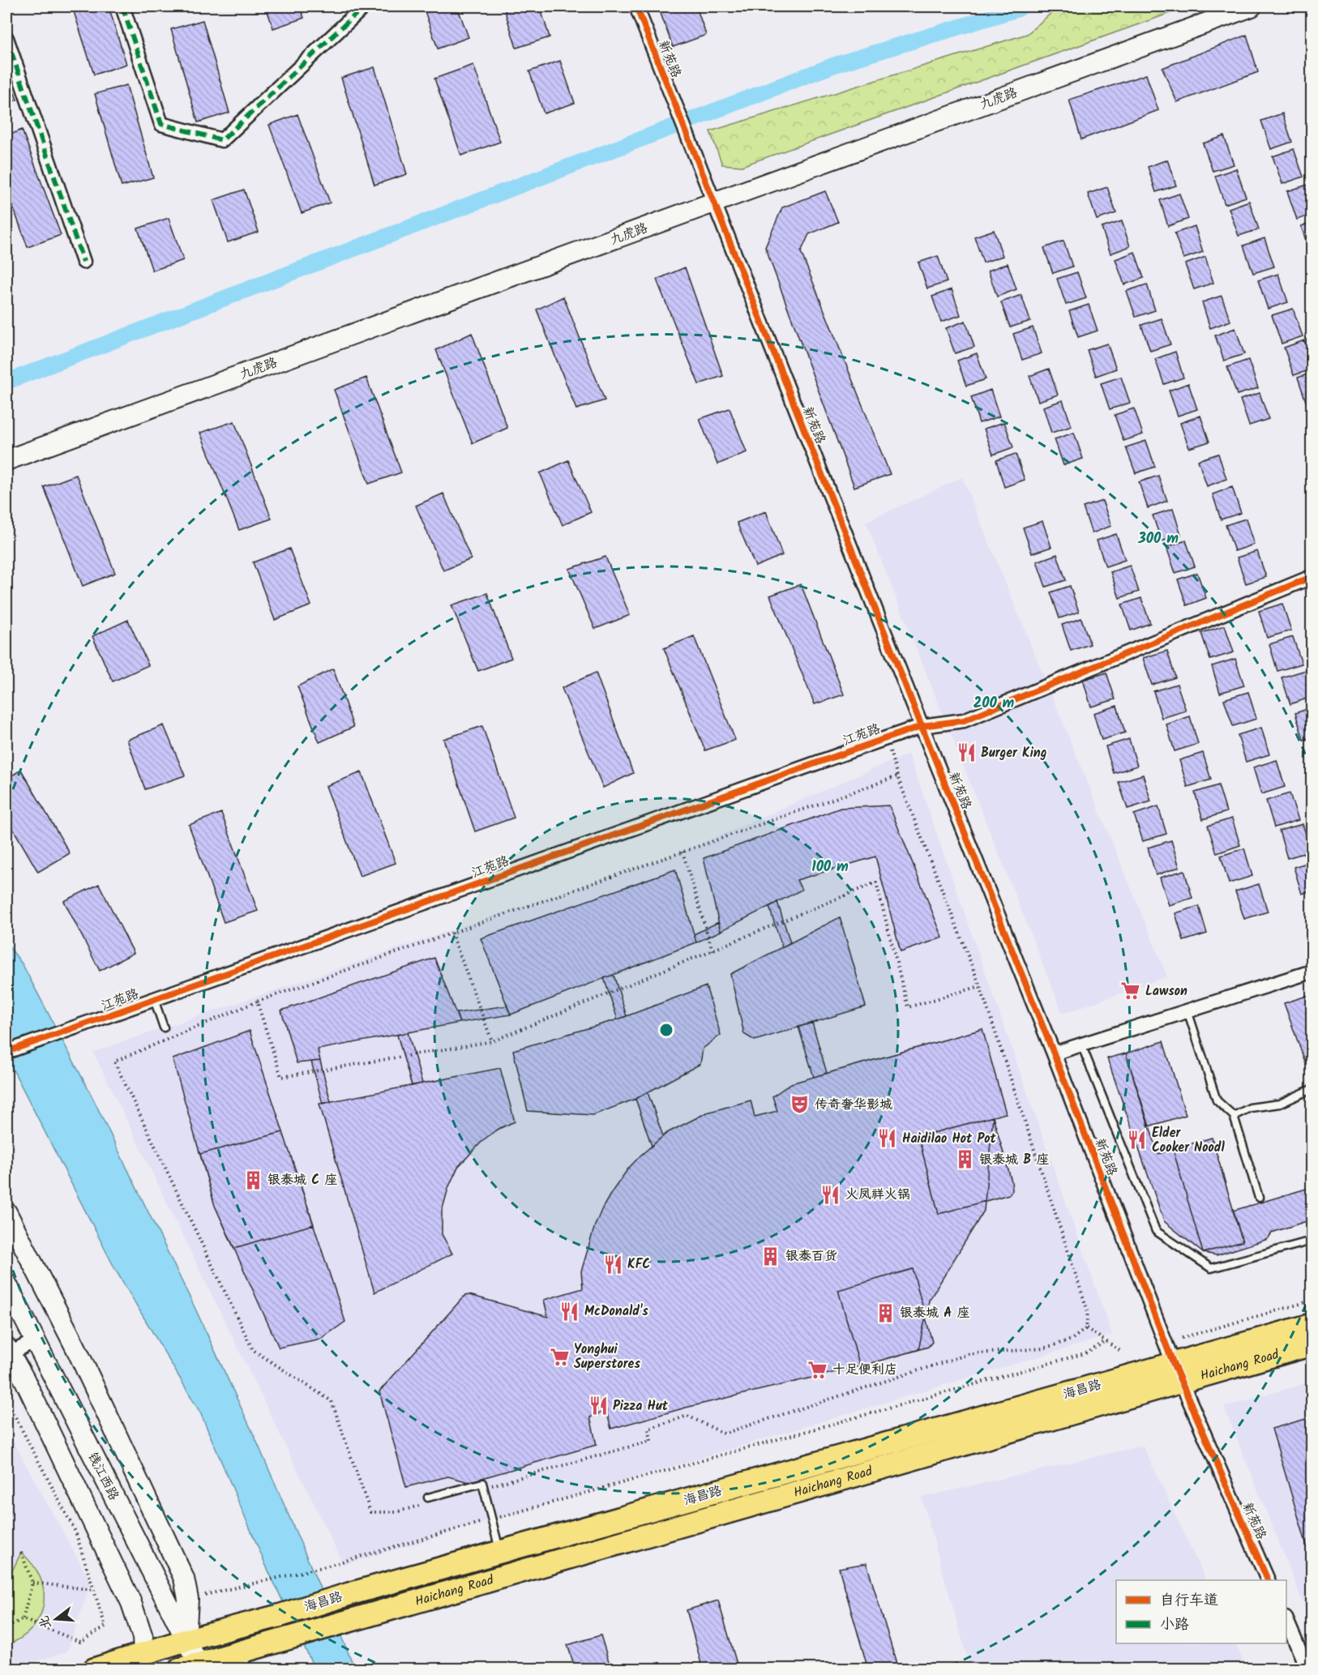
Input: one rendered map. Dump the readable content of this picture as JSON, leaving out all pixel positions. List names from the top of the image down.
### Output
{
  "streets": {
    "main road": ["Haichang Road", "海昌路"],
    "street": [
      "新苑路",
      "九虎路",
      "江苑路",
      "钱江西路"
    ]
  },
  "crossings": [
    ["新苑路", "九虎路"],
    ["新苑路", "江苑路"],
    ["新苑路", "Haichang Road"],
    ["新苑路", "海昌路"],
    ["Haichang Road", "海昌路"],
    ["海昌路", "钱江西路"]
  ],
  "places": {
    "restaurant": [
      "Burger King",
      "Haidilao Hot Pot",
      "Elder Cooker Noodl",
      "火凤祥火锅",
      "KFC",
      "McDonald's",
      "Pizza Hut"
    ],
    "supermarket": ["Lawson", "Yonghui Superstores", "十足便利店"],
    "theatre": ["传奇奢华影城"],
    "building": [
      "银泰城 B 座",
      "银泰城 C 座",
      "银泰百货",
      "银泰城 A 座"
    ]
  },
  "legend": ["自行车道", "小路"],
  "north": "left",
  "rings": ["300 m", "200 m", "100 m"]
}
